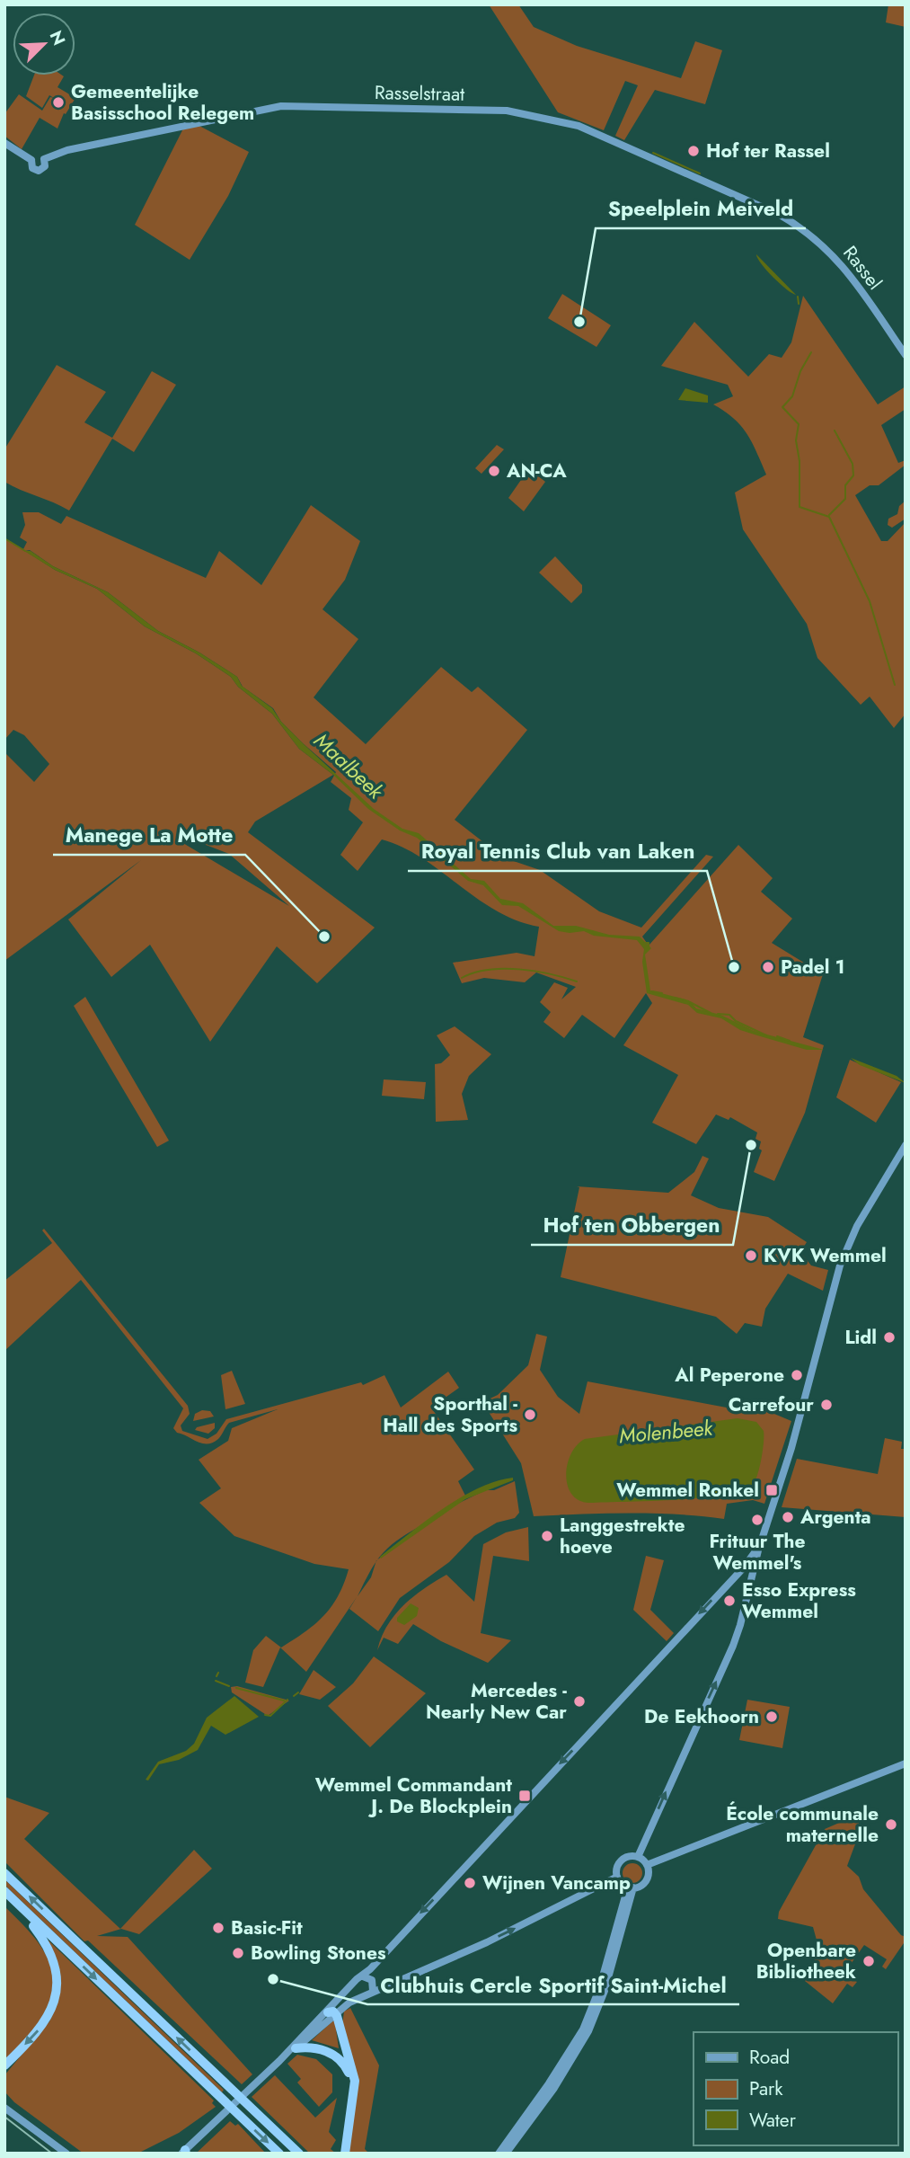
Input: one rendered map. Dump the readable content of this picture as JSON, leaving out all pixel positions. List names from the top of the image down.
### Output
{
  "streets": {
    "main road": ["Rasselstraat", "Rassel"]
  },
  "crossings": [
    ["Rasselstraat", "Rassel"]
  ],
  "water": ["Maalbeek", "Molenbeek"],
  "places": {
    "other": [
      "Gemeentelijke Basisschool Relegem",
      "Hof ter Rassel",
      "Speelplein Meiveld",
      "AN-CA",
      "Manege La Motte",
      "Royal Tennis Club van Laken",
      "Padel 1",
      "Hof ten Obbergen",
      "KVK Wemmel",
      "Lidl",
      "Al Peperone",
      "Carrefour",
      "Sporthal - Hall des Sports",
      "Argenta",
      "Frituur The Wemmel's",
      "Langgestrekte hoeve",
      "Esso Express Wemmel",
      "Mercedes - Nearly New Car",
      "De Eekhoorn",
      "École communale maternelle",
      "Wijnen Vancamp",
      "Basic-Fit",
      "Bowling Stones",
      "Openbare Bibliotheek",
      "Clubhuis Cercle Sportif Saint-Michel"
    ],
    "transit": ["Wemmel Ronkel", "Wemmel Commandant J. De Blockplein"]
  },
  "legend": ["Road", "Park", "Water"],
  "north": "top right"
}
